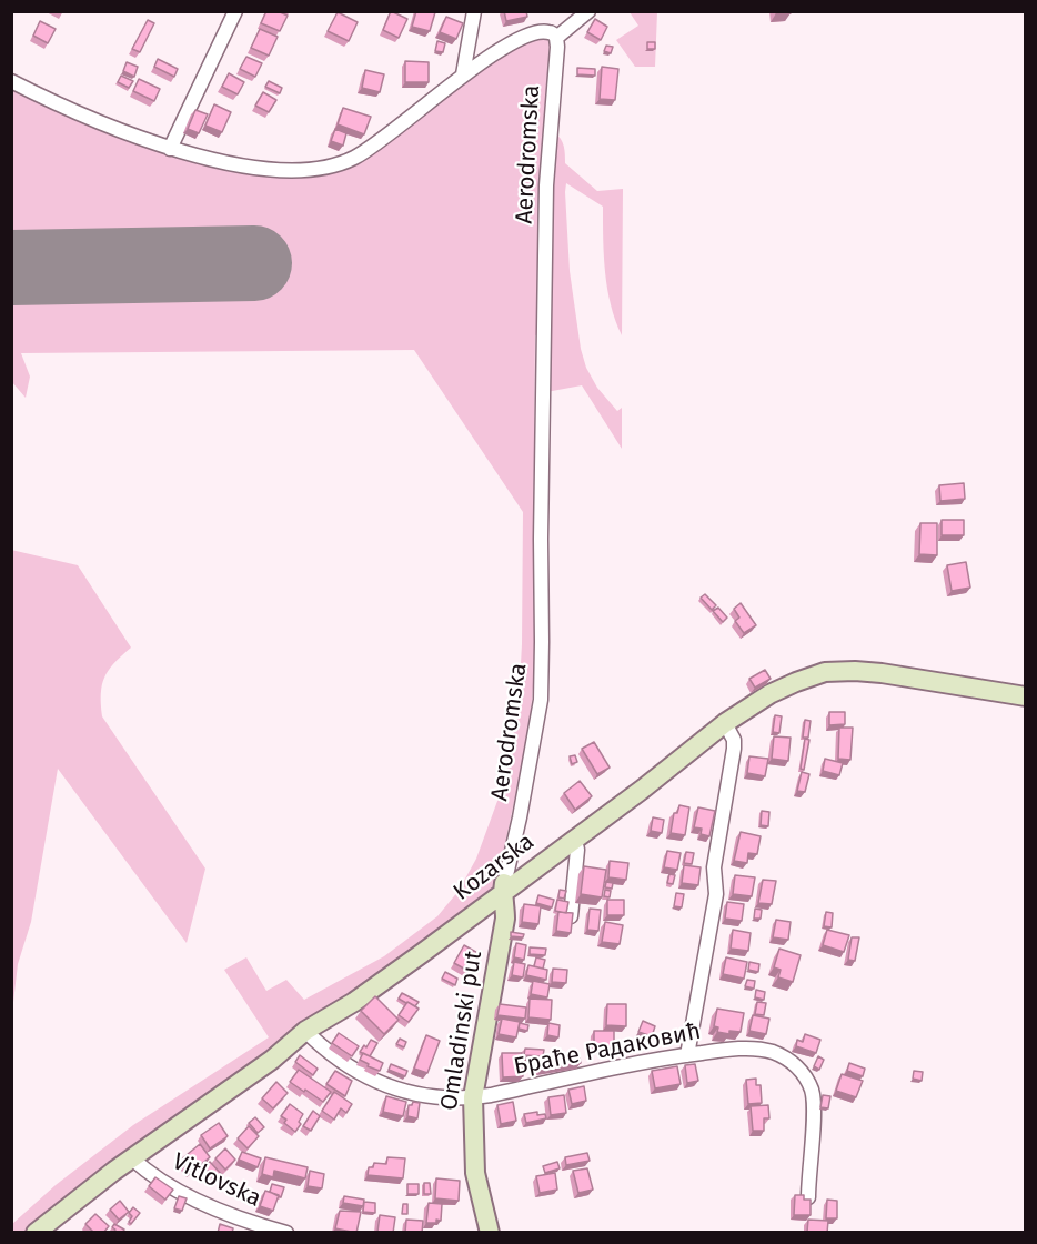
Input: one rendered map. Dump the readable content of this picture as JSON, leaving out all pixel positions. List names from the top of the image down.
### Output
{
  "streets": {
    "street": [
      "Aerodromska",
      "Kozarska",
      "Omladinski put",
      "Браће Радаковић",
      "Vitlovska"
    ]
  },
  "crossings": [
    ["Aerodromska", "Kozarska"],
    ["Aerodromska", "Omladinski put"],
    ["Kozarska", "Omladinski put"],
    ["Kozarska", "Браће Радаковић"],
    ["Kozarska", "Vitlovska"],
    ["Omladinski put", "Браће Радаковић"]
  ]
}
